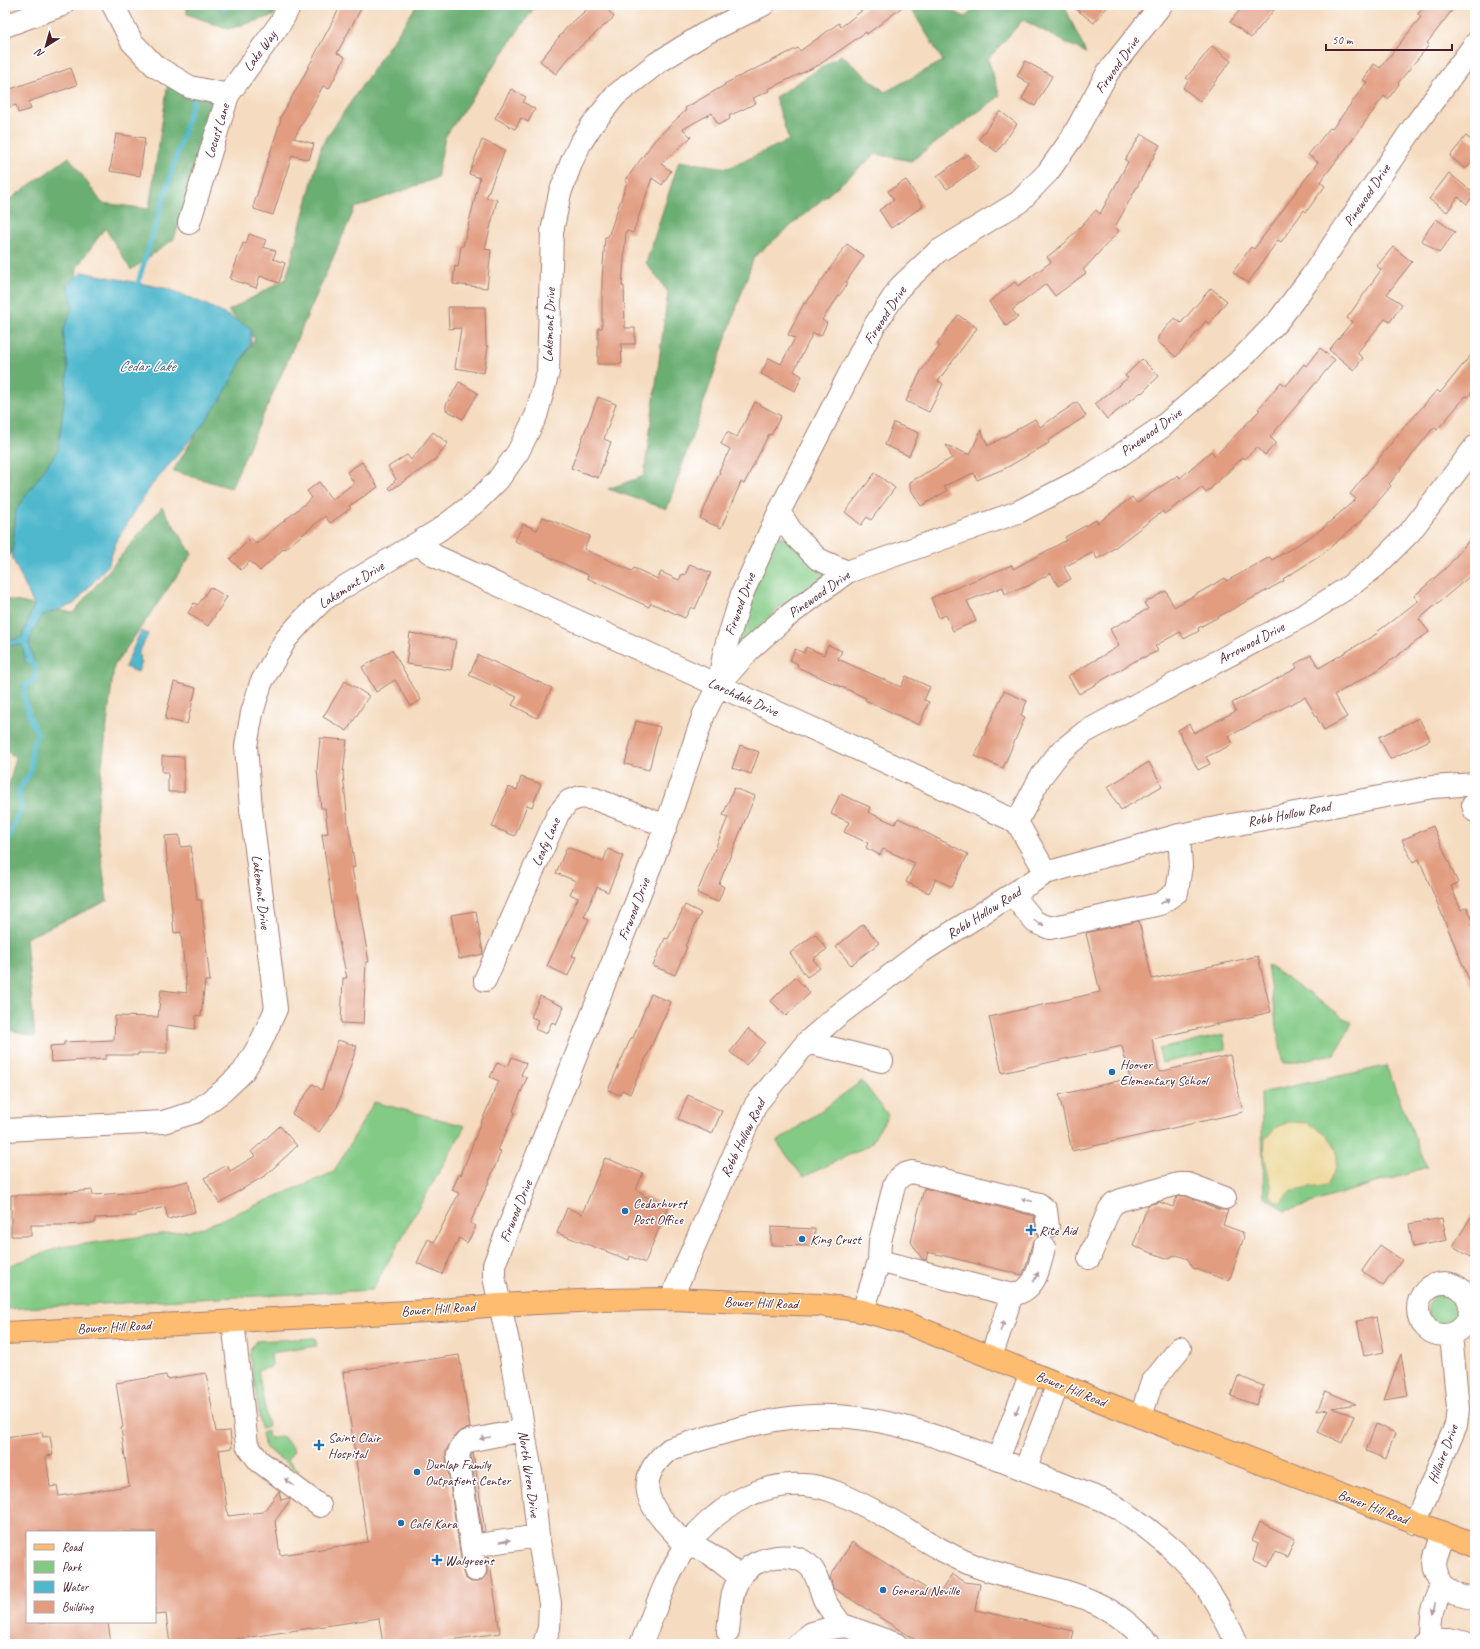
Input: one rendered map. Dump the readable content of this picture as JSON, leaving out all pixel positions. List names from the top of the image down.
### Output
{
  "streets": {
    "main road": ["Bower Hill Road"],
    "street": [
      "Lake Way",
      "Firwood Drive",
      "Locust Lane",
      "Pinewood Drive",
      "Lakemont Drive",
      "Arrowood Drive",
      "Larchdale Drive",
      "Robb Hollow Road",
      "Leafy Lane",
      "Hillaire Drive",
      "North Wren Drive"
    ]
  },
  "crossings": [
    ["Lake Way", "Locust Lane"],
    ["Firwood Drive", "Pinewood Drive"],
    ["Firwood Drive", "Larchdale Drive"],
    ["Firwood Drive", "Leafy Lane"],
    ["Firwood Drive", "Bower Hill Road"],
    ["Firwood Drive", "North Wren Drive"],
    ["Pinewood Drive", "Larchdale Drive"],
    ["Lakemont Drive", "Larchdale Drive"],
    ["Arrowood Drive", "Larchdale Drive"],
    ["Robb Hollow Road", "Bower Hill Road"],
    ["Bower Hill Road", "Hillaire Drive"],
    ["Bower Hill Road", "North Wren Drive"]
  ],
  "water": ["Cedar Lake"],
  "places": {
    "other": [
      "Hoover Elementary School",
      "Cedarhurst Post Office",
      "King Crust",
      "Dunlap Family Outpatient Center",
      "Café Kara",
      "General Neville"
    ],
    "health": ["Rite Aid", "Saint Clair Hospital", "Walgreens"]
  },
  "legend": [
    "Road",
    "Park",
    "Water",
    "Building"
  ],
  "scale_bar": "50 m",
  "north": "bottom left"
}
